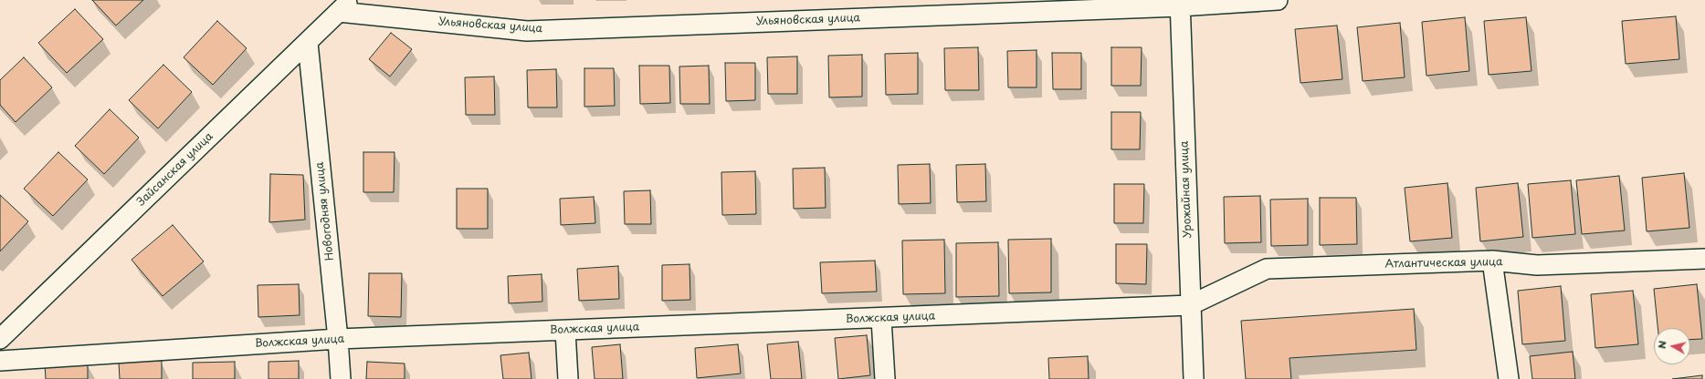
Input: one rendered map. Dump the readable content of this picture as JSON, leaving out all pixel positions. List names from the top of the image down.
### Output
{
  "streets": {
    "street": [
      "Ульяновская улица",
      "Зайсанская улица",
      "Урожайная улица",
      "Новогодняя улица",
      "Атлантическая улица",
      "Волжская улица"
    ]
  },
  "crossings": [
    ["Ульяновская улица", "Зайсанская улица"],
    ["Ульяновская улица", "Урожайная улица"],
    ["Зайсанская улица", "Новогодняя улица"],
    ["Урожайная улица", "Атлантическая улица"],
    ["Урожайная улица", "Волжская улица"],
    ["Новогодняя улица", "Волжская улица"],
    ["Атлантическая улица", "Волжская улица"]
  ],
  "north": "left"
}
